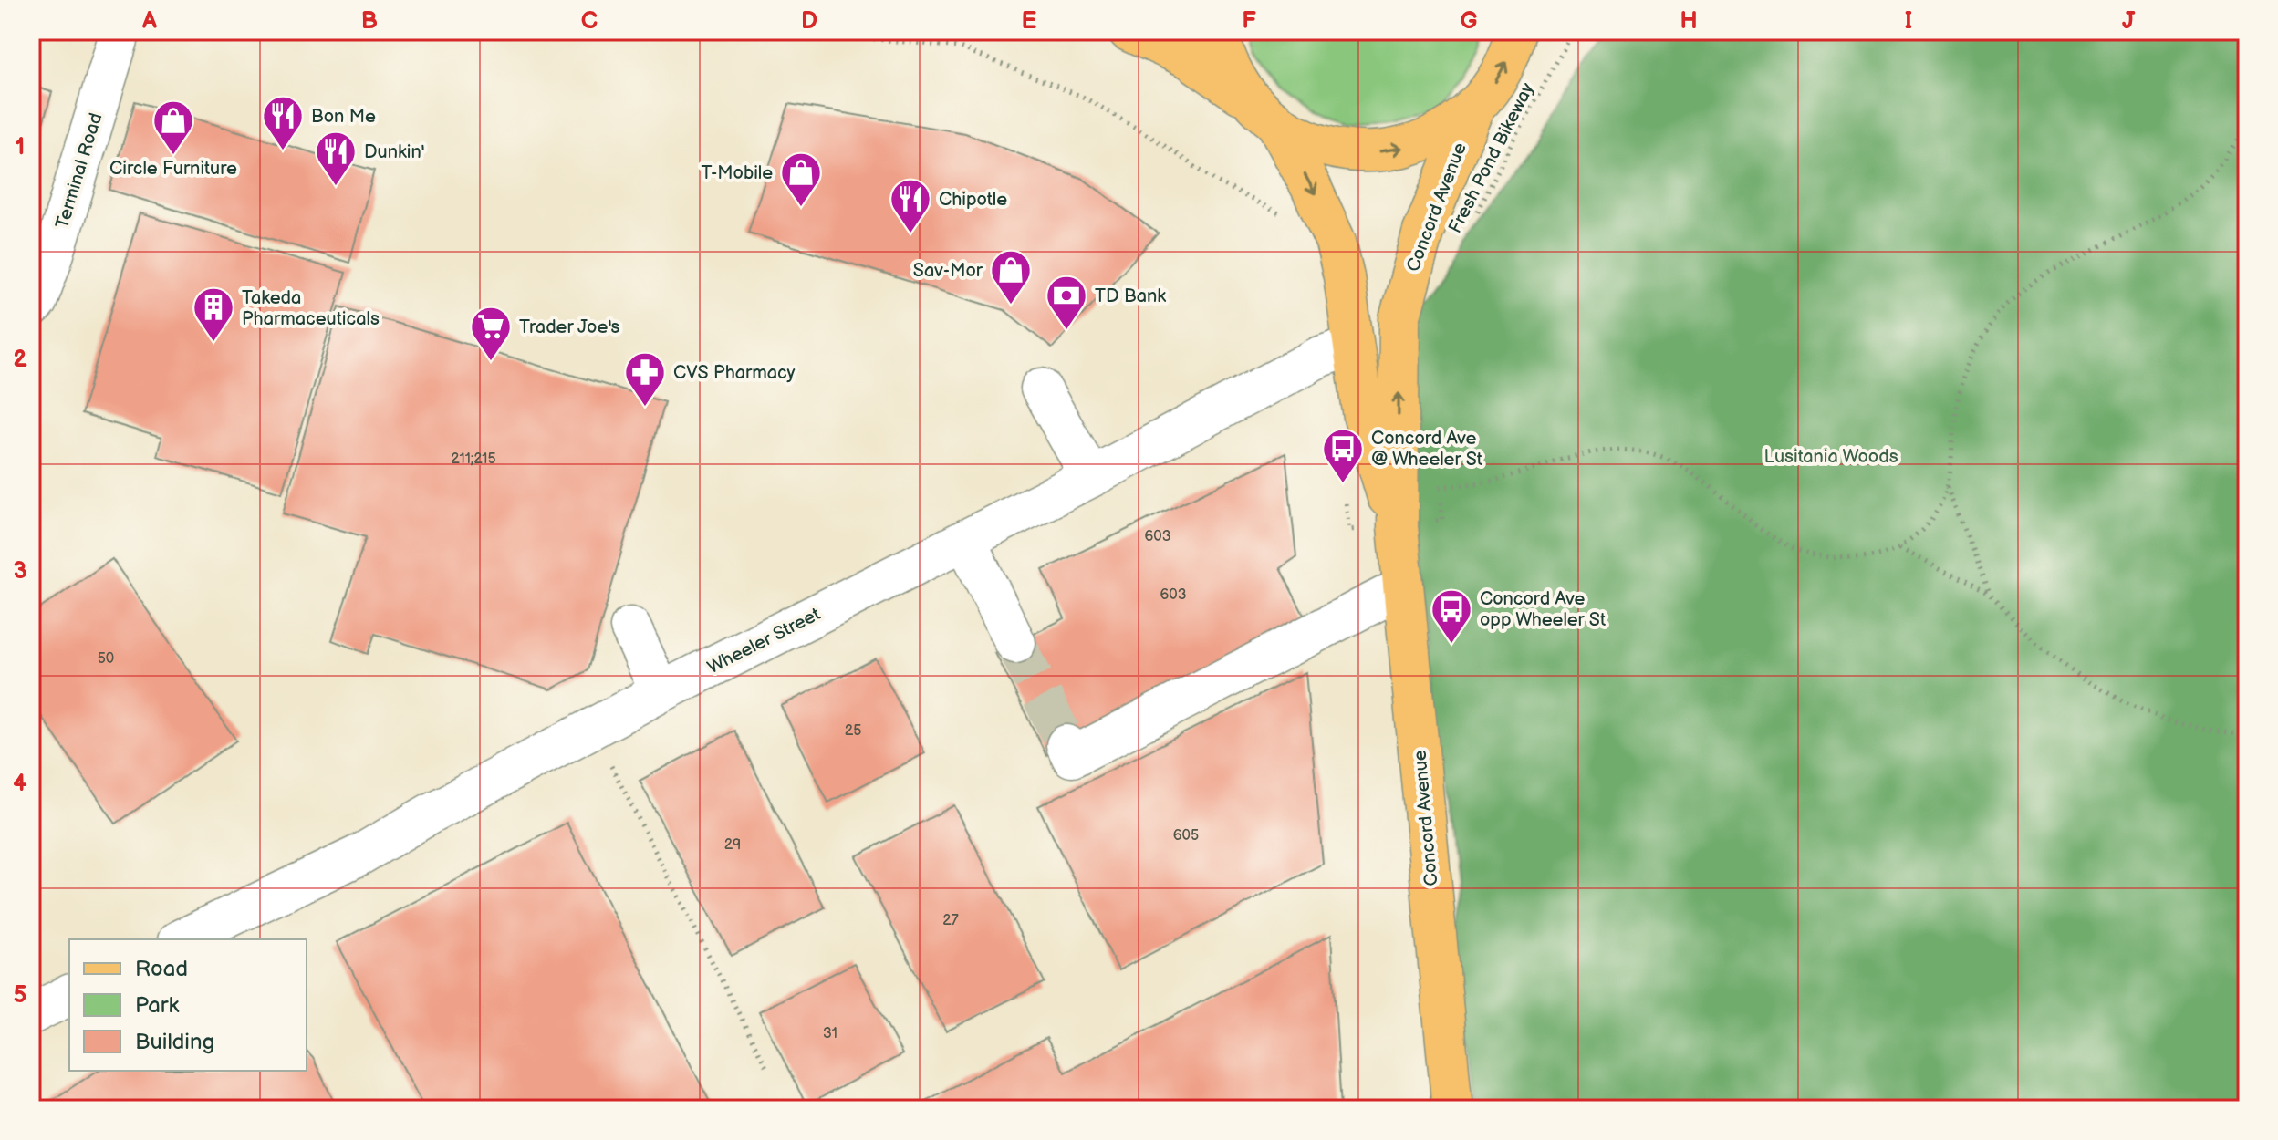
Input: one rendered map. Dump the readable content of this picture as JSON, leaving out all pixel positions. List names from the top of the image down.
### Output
{
  "streets": {
    "main road": ["Concord Avenue"],
    "street": ["Terminal Road", "Wheeler Street"],
    "path": ["Fresh Pond Bikeway"]
  },
  "crossings": [
    ["Concord Avenue", "Wheeler Street"]
  ],
  "parks": ["Lusitania Woods"],
  "places": {
    "restaurant": ["Bon Me", "Dunkin'", "Chipotle"],
    "shop": ["Circle Furniture", "T-Mobile", "Sav-Mor"],
    "bank": ["TD Bank"],
    "building": ["Takeda Pharmaceuticals"],
    "supermarket": ["Trader Joe's"],
    "pharmacy": ["CVS Pharmacy"],
    "bus stop": ["Concord Ave @ Wheeler St", "Concord Ave opp Wheeler St"]
  },
  "house_numbers": [
    "211;215",
    "603",
    "603",
    "50",
    "25",
    "605",
    "29",
    "27",
    "31"
  ],
  "legend": ["Road", "Park", "Building"],
  "grid": {
    "columns": [
      "A",
      "B",
      "C",
      "D",
      "E",
      "F",
      "G",
      "H",
      "I",
      "J"
    ],
    "rows": [
      "1",
      "2",
      "3",
      "4",
      "5"
    ]
  }
}
